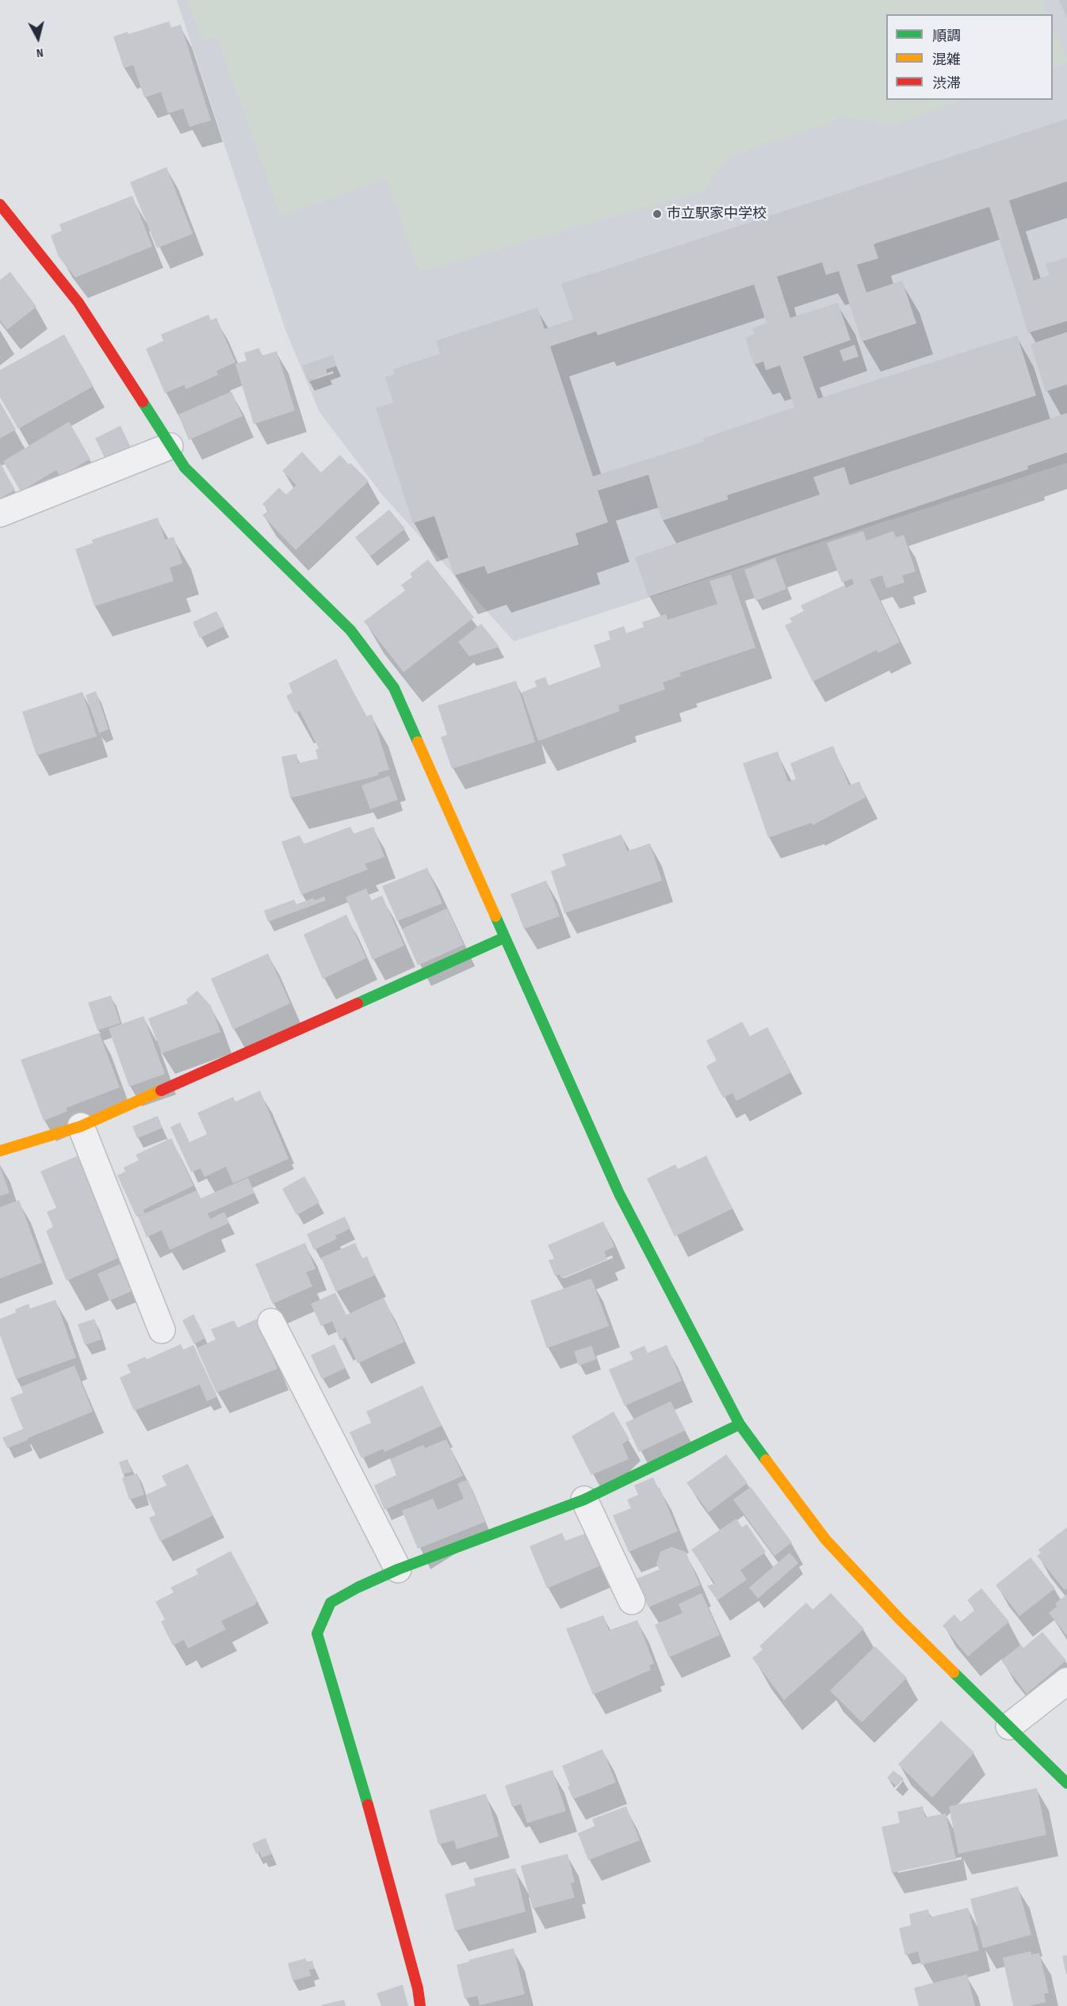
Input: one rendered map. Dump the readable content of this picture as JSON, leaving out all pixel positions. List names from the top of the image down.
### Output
{
  "places": ["市立駅家中学校"],
  "legend": ["順調", "混雑", "渋滞"],
  "north": "bottom"
}
